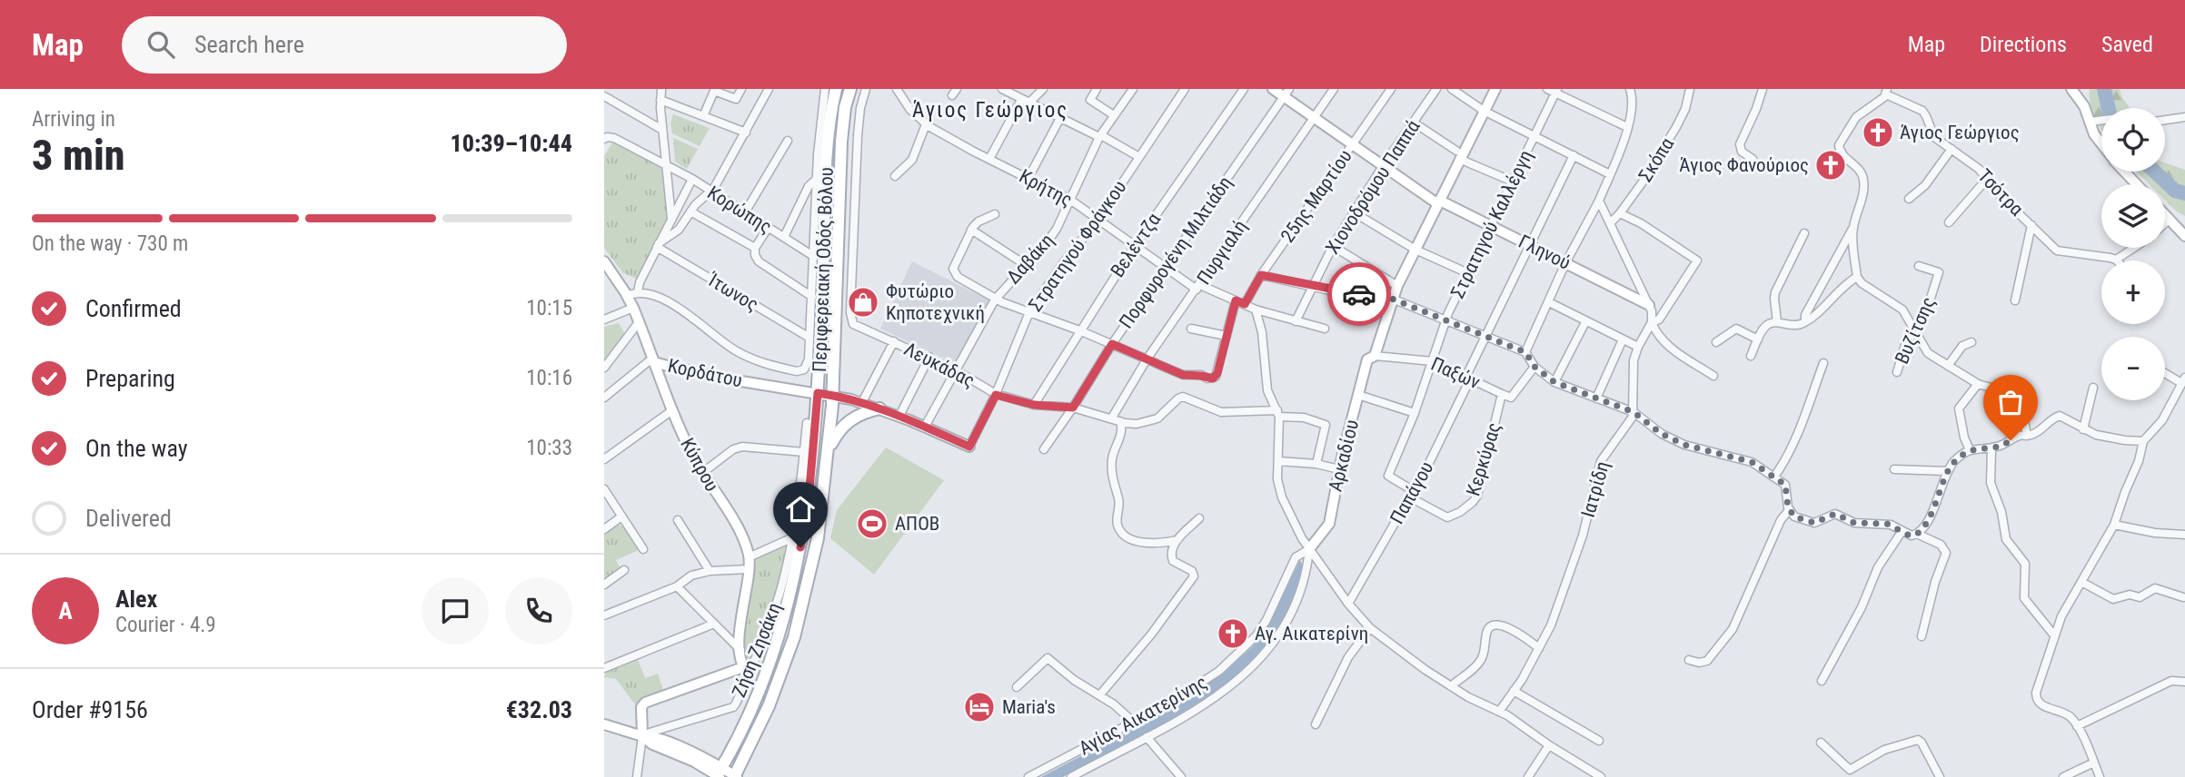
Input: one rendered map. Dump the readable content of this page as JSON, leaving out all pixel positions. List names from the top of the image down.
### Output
{
  "streets": {
    "main road": ["Περιφερειακή Οδός Βόλου"],
    "street": [
      "Σκόπα",
      "Χιονοδρόμου Παππά",
      "Κρήτης",
      "Τσότρα",
      "25ης Μαρτίου",
      "Κορώπης",
      "Στρατηγού Καλλέργη",
      "Βελέντζα",
      "Στρατηγού Φράγκου",
      "Πορφυρογένη Μιλτιάδη",
      "Πυργιαλή",
      "Γληνού",
      "Δαβάκη",
      "Ίτωνος",
      "Βυζίτσης",
      "Λευκάδας",
      "Κορδάτου",
      "Παξών",
      "Αρκαδίου",
      "Κερκύρας",
      "Κύπρου",
      "Ιατρίδη",
      "Παπάγου",
      "Ζήση Ζησάκη",
      "Αγίας Αικατερίνης"
    ]
  },
  "crossings": [
    ["Χιονοδρόμου Παππά", "Κρήτης"],
    ["Χιονοδρόμου Παππά", "Γληνού"],
    ["Κρήτης", "25ης Μαρτίου"],
    ["Κρήτης", "Βελέντζα"],
    ["Κρήτης", "Στρατηγού Φράγκου"],
    ["Κρήτης", "Πορφυρογένη Μιλτιάδη"],
    ["Κρήτης", "Πυργιαλή"],
    ["Κρήτης", "Δαβάκη"],
    ["25ης Μαρτίου", "Γληνού"],
    ["Στρατηγού Καλλέργη", "Γληνού"],
    ["Στρατηγού Καλλέργη", "Παξών"],
    ["Στρατηγού Καλλέργη", "Κερκύρας"],
    ["Στρατηγού Καλλέργη", "Παπάγου"],
    ["Βελέντζα", "Λευκάδας"],
    ["Στρατηγού Φράγκου", "Λευκάδας"],
    ["Στρατηγού Φράγκου", "Κορδάτου"],
    ["Πορφυρογένη Μιλτιάδη", "Γληνού"],
    ["Πορφυρογένη Μιλτιάδη", "Λευκάδας"],
    ["Πυργιαλή", "Γληνού"],
    ["Πυργιαλή", "Λευκάδας"],
    ["Γληνού", "Αρκαδίου"],
    ["Γληνού", "Παπάγου"],
    ["Δαβάκη", "Λευκάδας"],
    ["Δαβάκη", "Κορδάτου"],
    ["Περιφερειακή Οδός Βόλου", "Κορδάτου"],
    ["Κορδάτου", "Κύπρου"],
    ["Παξών", "Αρκαδίου"],
    ["Παξών", "Κερκύρας"],
    ["Παξών", "Παπάγου"],
    ["Αρκαδίου", "Αγίας Αικατερίνης"],
    ["Κερκύρας", "Παπάγου"],
    ["Κύπρου", "Ζήση Ζησάκη"]
  ],
  "districts": ["Άγιος Γεώργιος"],
  "places": {
    "church": ["Άγιος Γεώργιος", "Άγιος Φανούριος", "Αγ. Αικατερίνη"],
    "shop": ["Φυτώριο Κηποτεχνική"],
    "sports": ["ΑΠΟΒ"],
    "hotel": ["Maria's"]
  },
  "page": {
    "header": "Map",
    "search": "Search here",
    "nav": ["Map", "Directions", "Saved"],
    "heading": ["3 min", "Arriving in", "10:39–10:44"],
    "panel": [
      "Alex",
      "Courier · 4.9",
      "Order #9156",
      "€32.03"
    ],
    "map_buttons": ["+", "−"],
    "bar": "On the way · 730 m",
    "list": [
      ["Confirmed", "10:15"],
      ["Preparing", "10:16"],
      ["On the way", "10:33"],
      "Delivered"
    ],
    "round": "A"
  }
}
